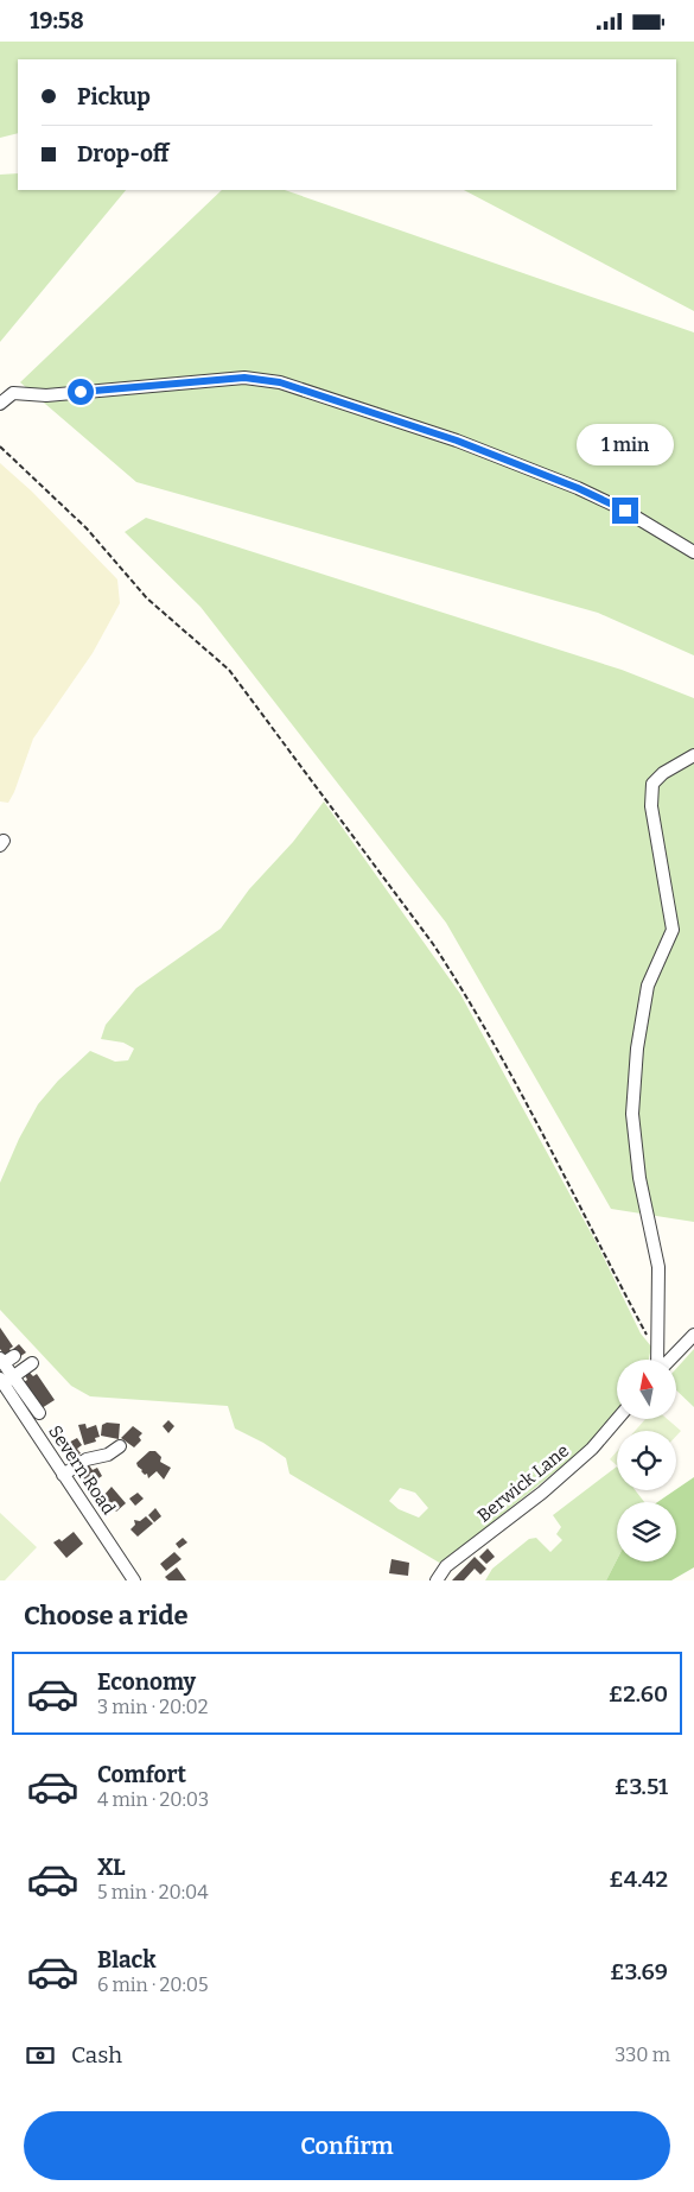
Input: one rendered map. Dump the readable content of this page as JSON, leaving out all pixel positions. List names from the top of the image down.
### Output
{
  "streets": {
    "street": ["Severn Road", "Berwick Lane"]
  },
  "north": "top",
  "page": {
    "status": "19:58",
    "banner": ["Pickup", "Drop-off"],
    "bubble": "1 min",
    "heading": "Choose a ride",
    "list": [
      {
        "name": "Economy",
        "note": "3 min · 20:02",
        "value": "£2.60"
      },
      {
        "name": "Comfort",
        "note": "4 min · 20:03",
        "value": "£3.51"
      },
      {
        "name": "XL",
        "note": "5 min · 20:04",
        "value": "£4.42"
      },
      {
        "name": "Black",
        "note": "6 min · 20:05",
        "value": "£3.69"
      }
    ],
    "pay": ["Cash", "330 m"],
    "buttons": "Confirm"
  }
}
